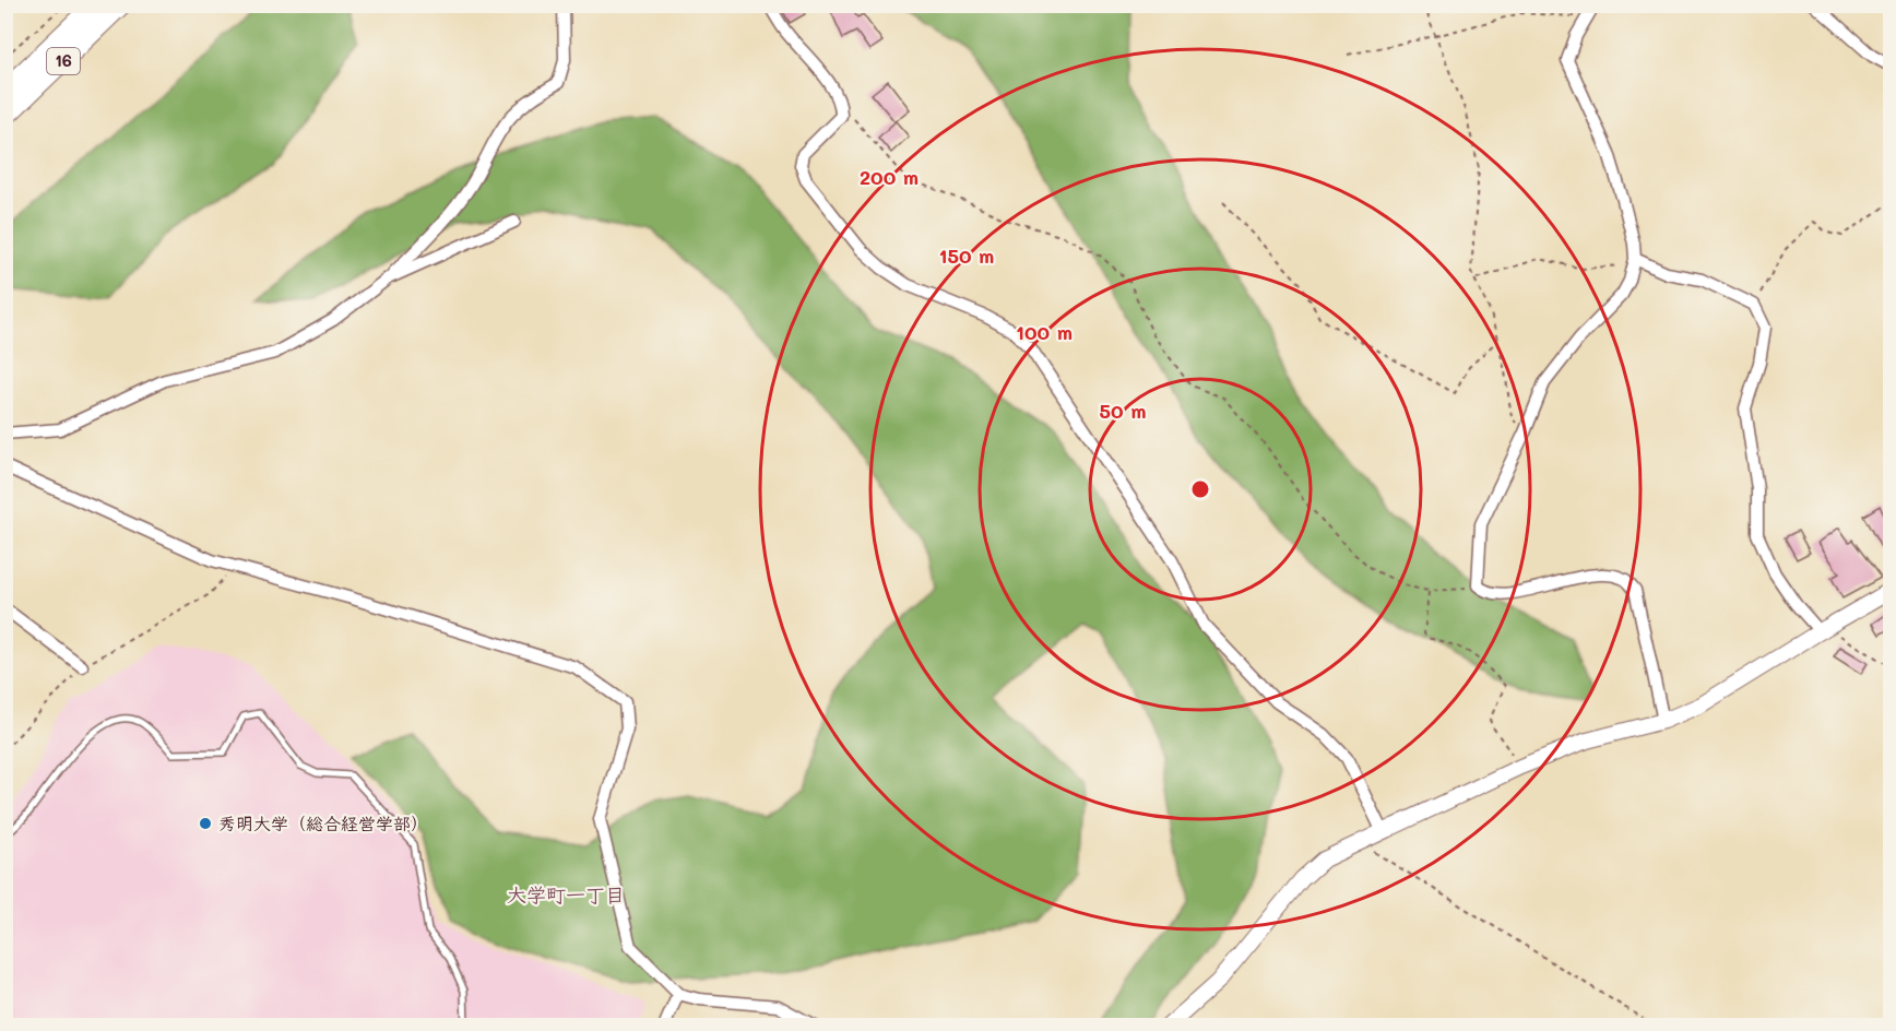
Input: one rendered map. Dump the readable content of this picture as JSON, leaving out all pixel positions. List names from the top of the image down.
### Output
{
  "streets": {
    "highway": ["16"]
  },
  "districts": ["大学町一丁目"],
  "places": ["秀明大学（総合経営学部）"],
  "rings": [
    "200 m",
    "150 m",
    "100 m",
    "50 m"
  ]
}
